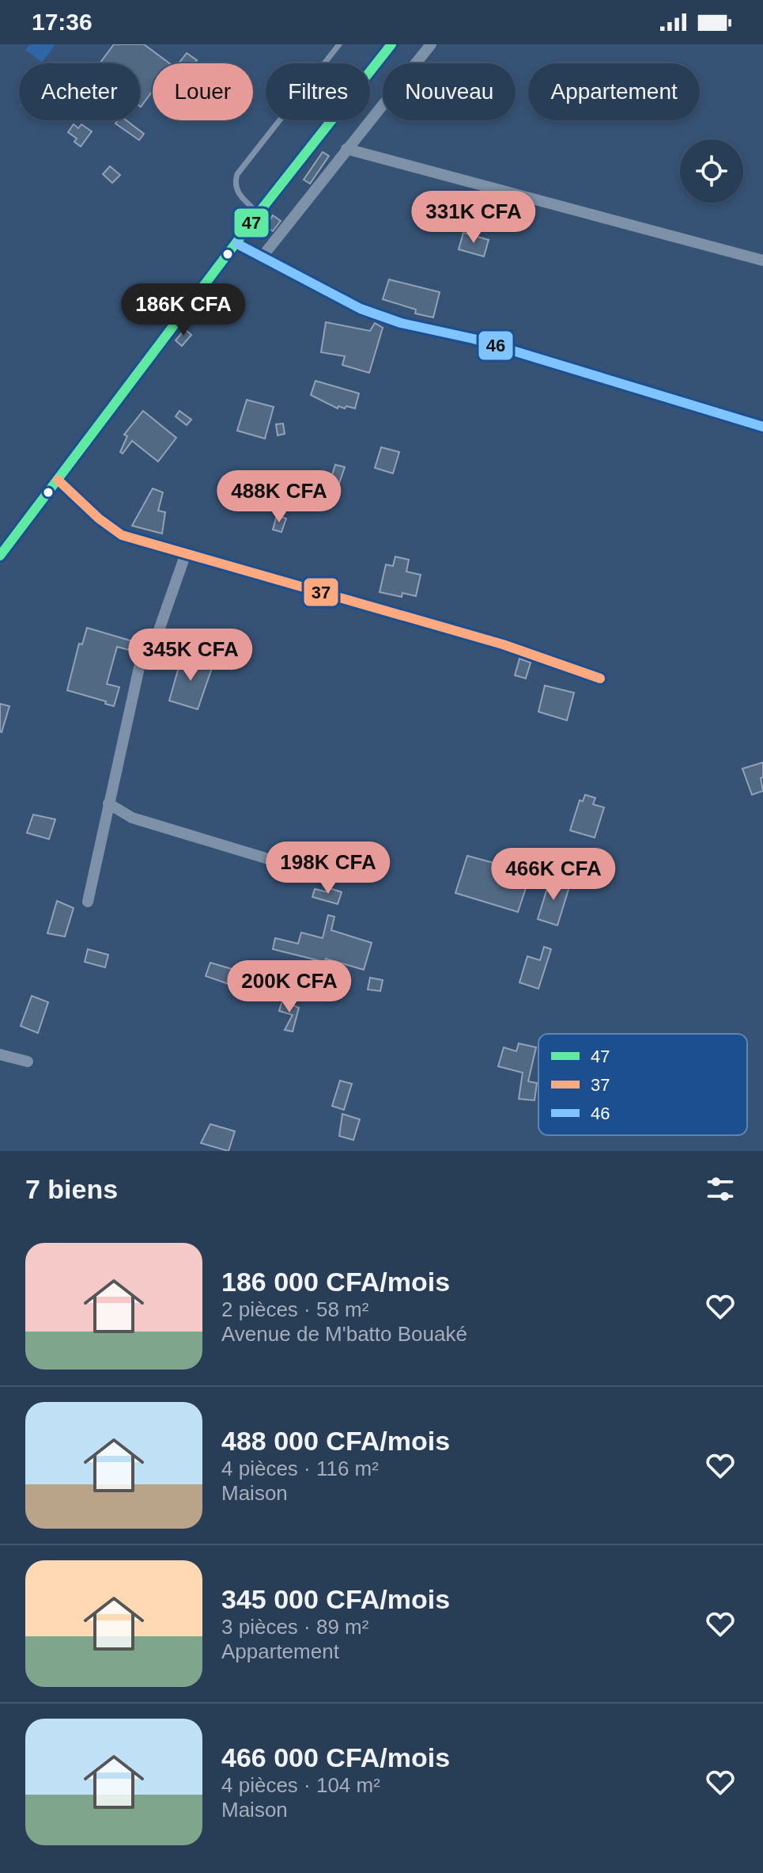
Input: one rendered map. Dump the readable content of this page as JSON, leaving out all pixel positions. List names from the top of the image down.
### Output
{
  "lines": ["transit line 47", "transit line 46", "transit line 37"],
  "legend": ["47", "37", "46"],
  "page": {
    "status": "17:36",
    "chip": [
      "Acheter",
      "Louer",
      "Filtres",
      "Nouveau",
      "Appartement"
    ],
    "price": [
      "331K CFA",
      "186K CFA",
      "488K CFA",
      "345K CFA",
      "198K CFA",
      "466K CFA",
      "200K CFA"
    ],
    "heading": "7 biens",
    "list": [
      {
        "name": "186 000 CFA/mois",
        "note": "2 pièces · 58 m² · Avenue de M'batto Bouaké"
      },
      {
        "name": "488 000 CFA/mois",
        "note": "4 pièces · 116 m² · Maison"
      },
      {
        "name": "345 000 CFA/mois",
        "note": "3 pièces · 89 m² · Appartement"
      },
      {
        "name": "466 000 CFA/mois",
        "note": "4 pièces · 104 m² · Maison"
      }
    ]
  }
}
